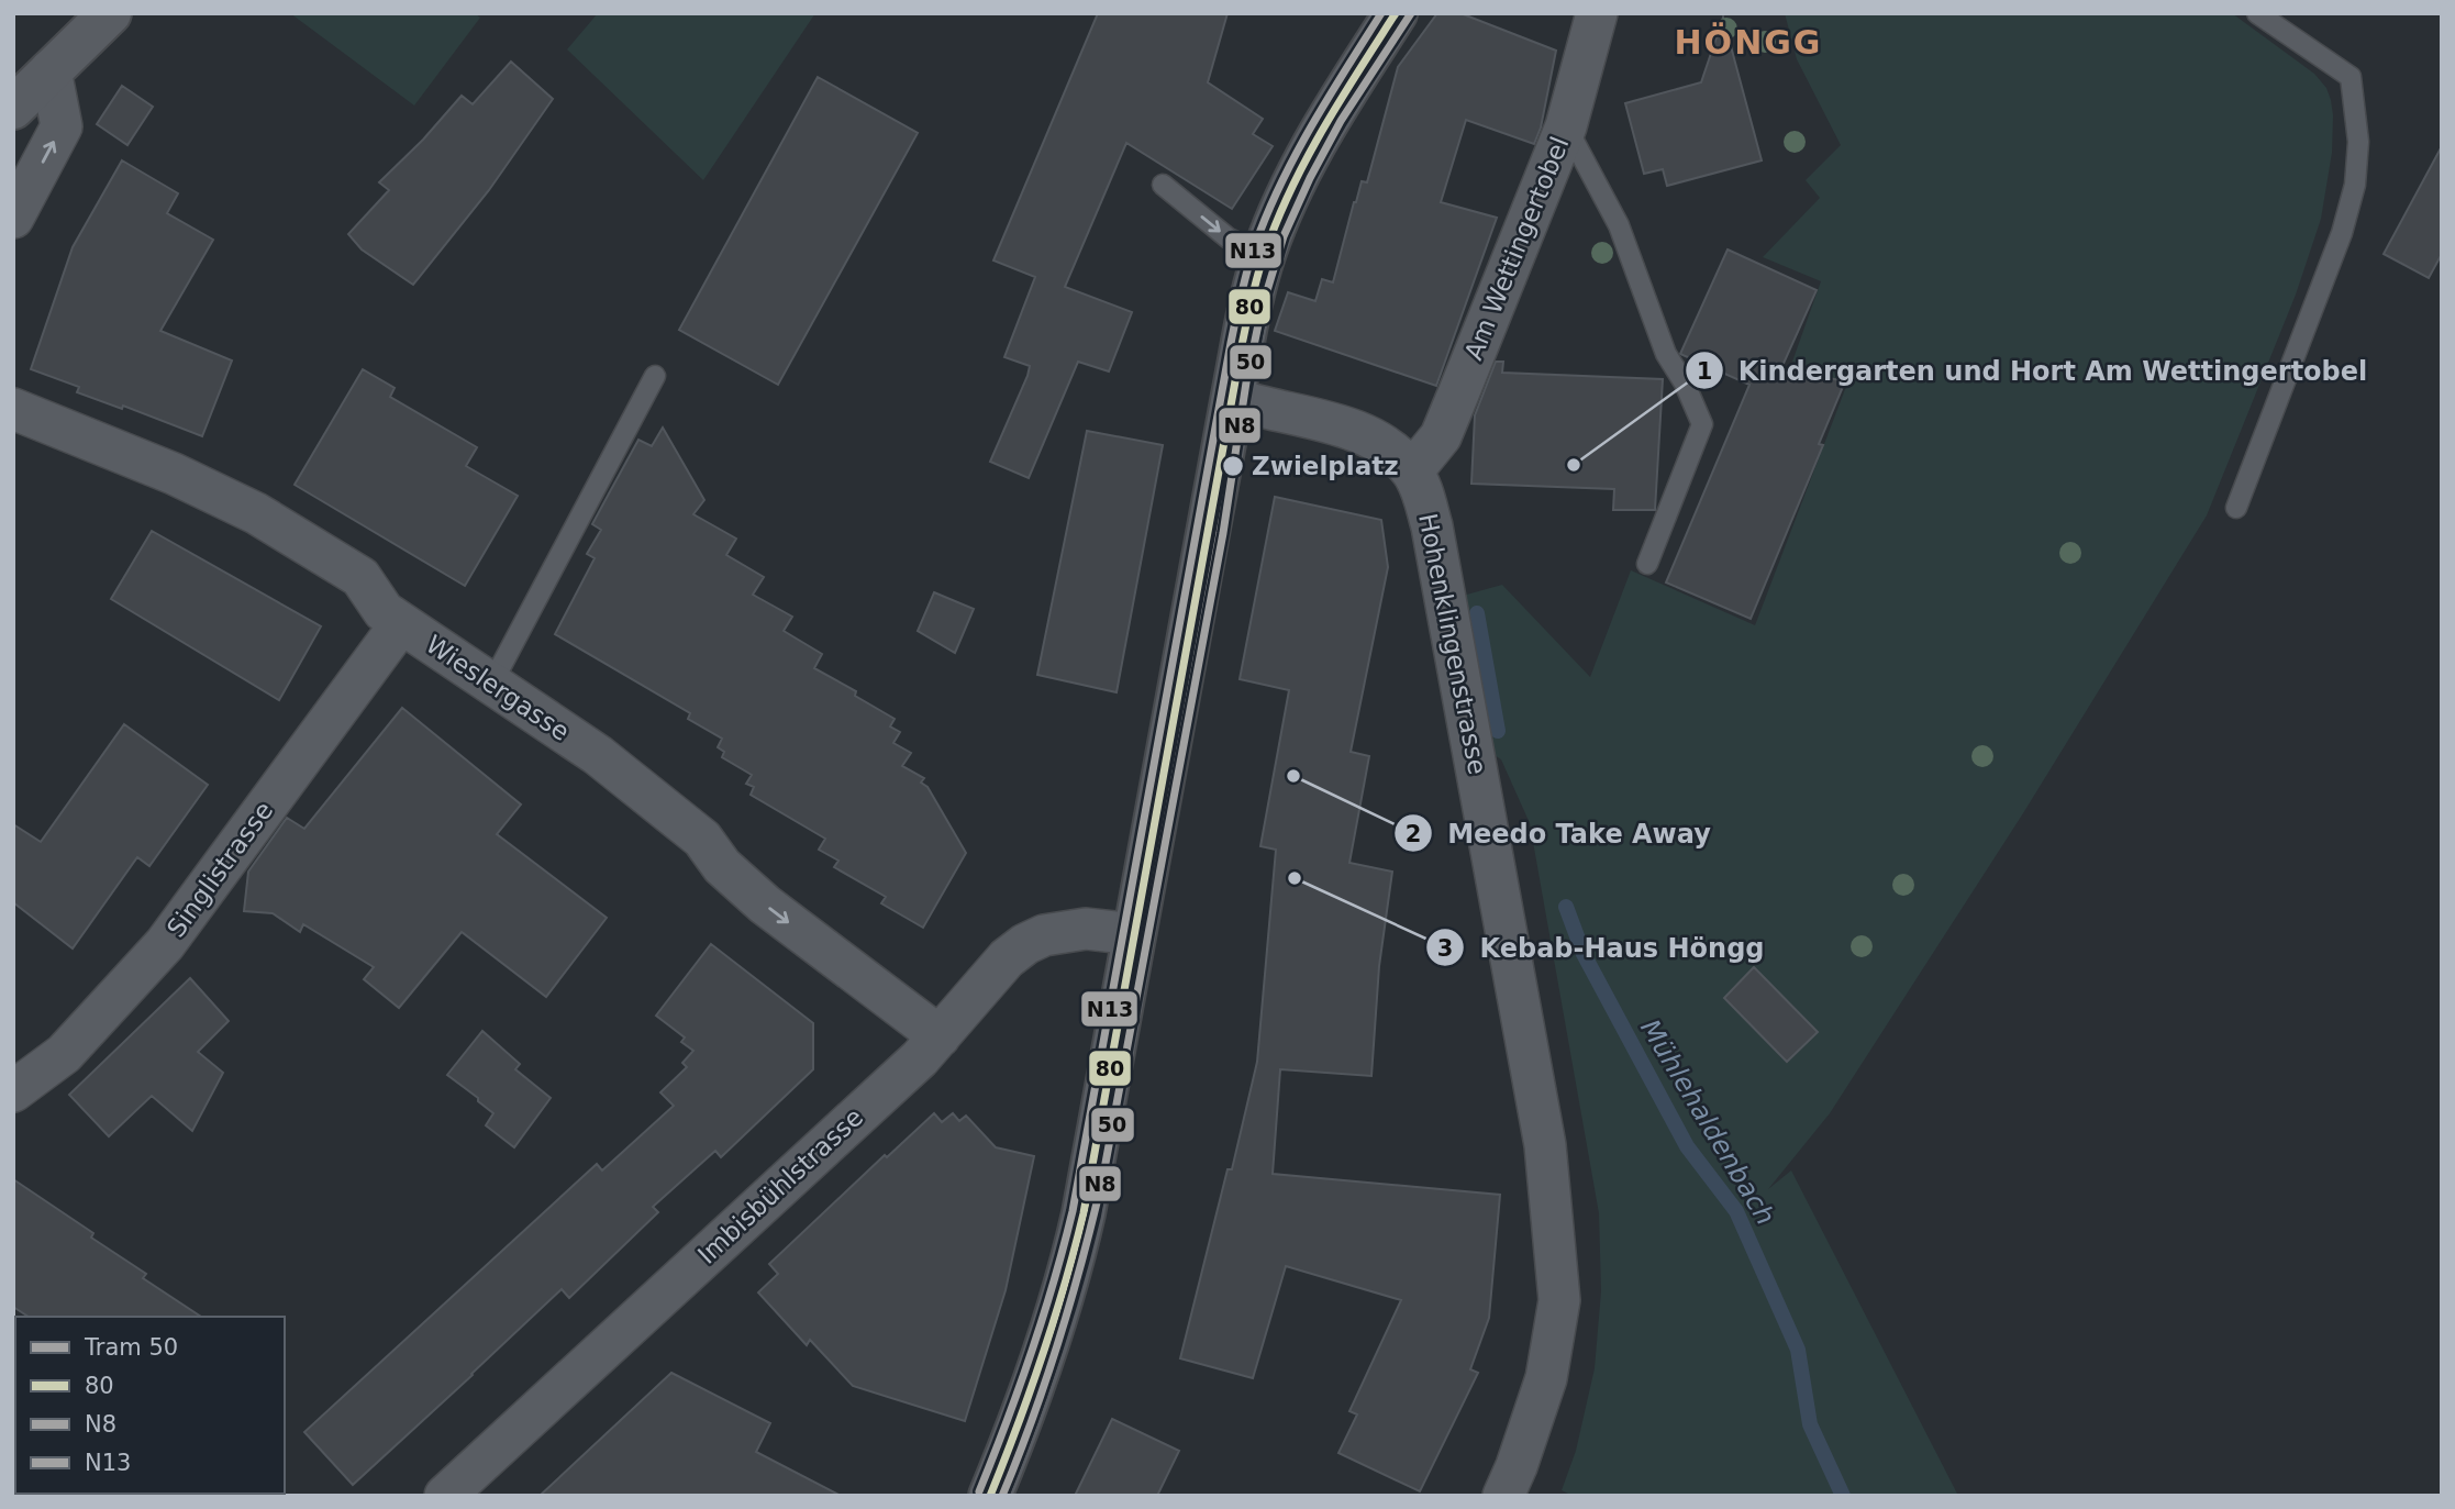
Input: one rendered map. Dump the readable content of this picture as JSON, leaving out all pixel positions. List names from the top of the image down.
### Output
{
  "streets": {
    "street": [
      "Am Wettingertobel",
      "Hohenklingenstrasse",
      "Wieslergasse",
      "Singlistrasse",
      "Imbisbühlstrasse"
    ]
  },
  "crossings": [
    ["Am Wettingertobel", "Hohenklingenstrasse"],
    ["Wieslergasse", "Singlistrasse"],
    ["Wieslergasse", "Imbisbühlstrasse"]
  ],
  "one_way": ["Wieslergasse"],
  "districts": ["HÖNGG"],
  "water": ["Mühlehaldenbach"],
  "places": [
    "Kindergarten und Hort Am Wettingertobel",
    "Zwielplatz",
    "Meedo Take Away",
    "Kebab-Haus Höngg"
  ],
  "lines": [
    "tram line 50",
    "transit line 80",
    "transit line N13",
    "transit line N8"
  ],
  "legend": [
    "Tram 50",
    "80",
    "N8",
    "N13"
  ]
}
